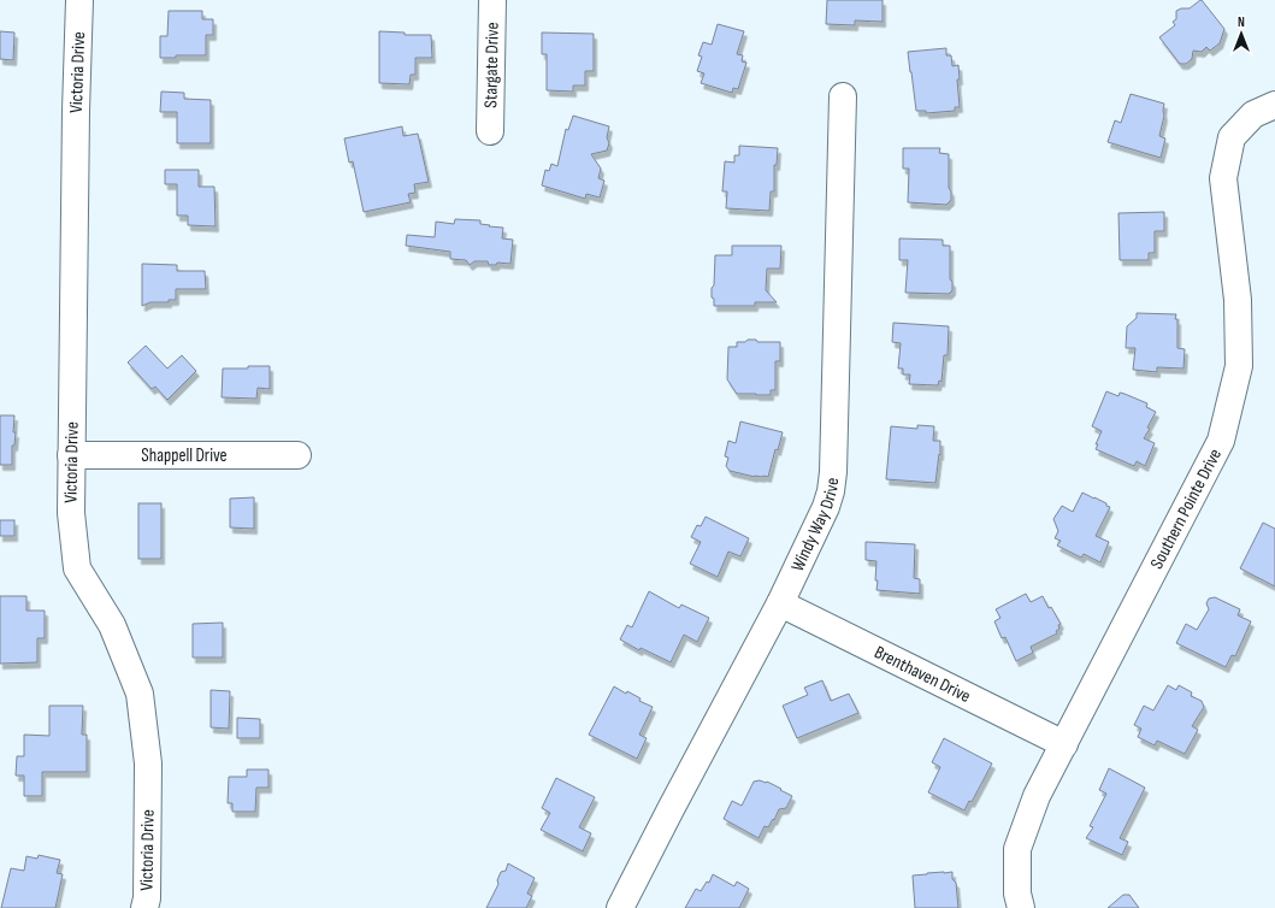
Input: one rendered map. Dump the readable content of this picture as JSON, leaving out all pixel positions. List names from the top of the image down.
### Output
{
  "streets": {
    "street": [
      "Stargate Drive",
      "Victoria Drive",
      "Shappell Drive",
      "Southern Pointe Drive",
      "Windy Way Drive",
      "Brenthaven Drive"
    ]
  },
  "crossings": [
    ["Victoria Drive", "Shappell Drive"],
    ["Southern Pointe Drive", "Brenthaven Drive"],
    ["Windy Way Drive", "Brenthaven Drive"]
  ],
  "north": "top"
}
